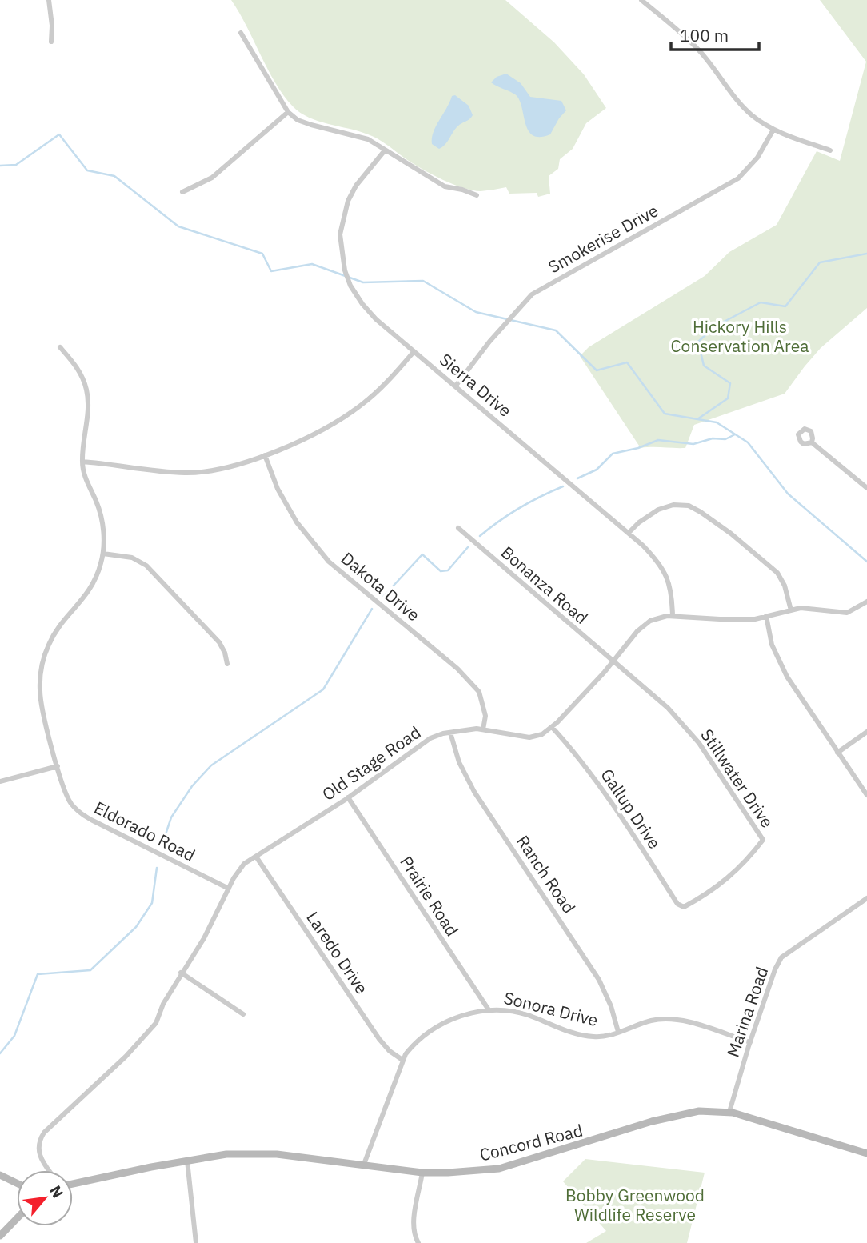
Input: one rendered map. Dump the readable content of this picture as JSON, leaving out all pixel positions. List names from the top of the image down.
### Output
{
  "streets": {
    "main road": ["Concord Road"],
    "street": [
      "Smokerise Drive",
      "Sierra Drive",
      "Bonanza Road",
      "Dakota Drive",
      "Old Stage Road",
      "Stillwater Drive",
      "Gallup Drive",
      "Eldorado Road",
      "Ranch Road",
      "Prairie Road",
      "Laredo Drive",
      "Sonora Drive",
      "Marina Road"
    ]
  },
  "crossings": [
    ["Smokerise Drive", "Sierra Drive"],
    ["Sierra Drive", "Old Stage Road"],
    ["Bonanza Road", "Old Stage Road"],
    ["Bonanza Road", "Stillwater Drive"],
    ["Dakota Drive", "Old Stage Road"],
    ["Old Stage Road", "Stillwater Drive"],
    ["Old Stage Road", "Gallup Drive"],
    ["Old Stage Road", "Eldorado Road"],
    ["Old Stage Road", "Ranch Road"],
    ["Old Stage Road", "Prairie Road"],
    ["Old Stage Road", "Laredo Drive"],
    ["Stillwater Drive", "Gallup Drive"],
    ["Ranch Road", "Sonora Drive"],
    ["Prairie Road", "Sonora Drive"],
    ["Laredo Drive", "Sonora Drive"],
    ["Sonora Drive", "Marina Road"],
    ["Sonora Drive", "Concord Road"],
    ["Marina Road", "Concord Road"]
  ],
  "parks": ["Hickory Hills Conservation Area", "Bobby Greenwood Wildlife Reserve"],
  "scale_bar": "100 m",
  "north": "top right"
}
